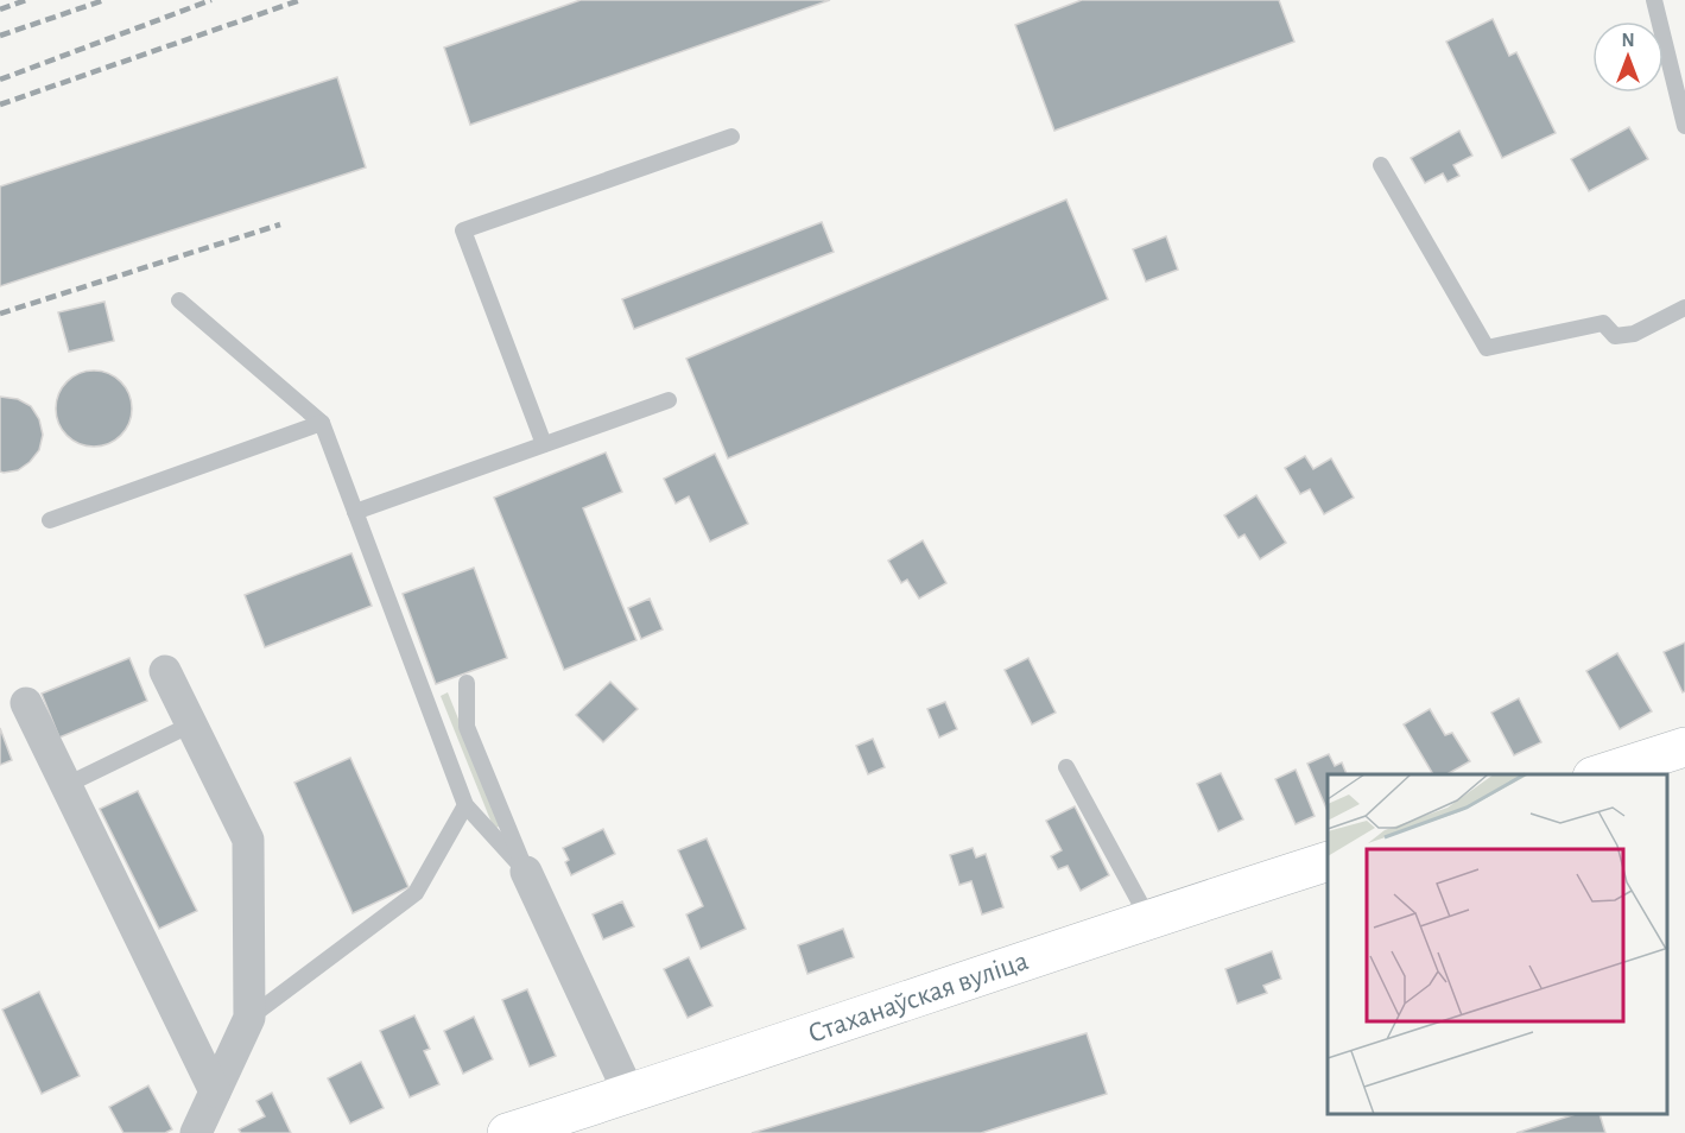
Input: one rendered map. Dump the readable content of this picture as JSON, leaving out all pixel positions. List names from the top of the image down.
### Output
{
  "streets": {
    "street": ["Стаханаўская вуліца"]
  },
  "north": "top"
}
